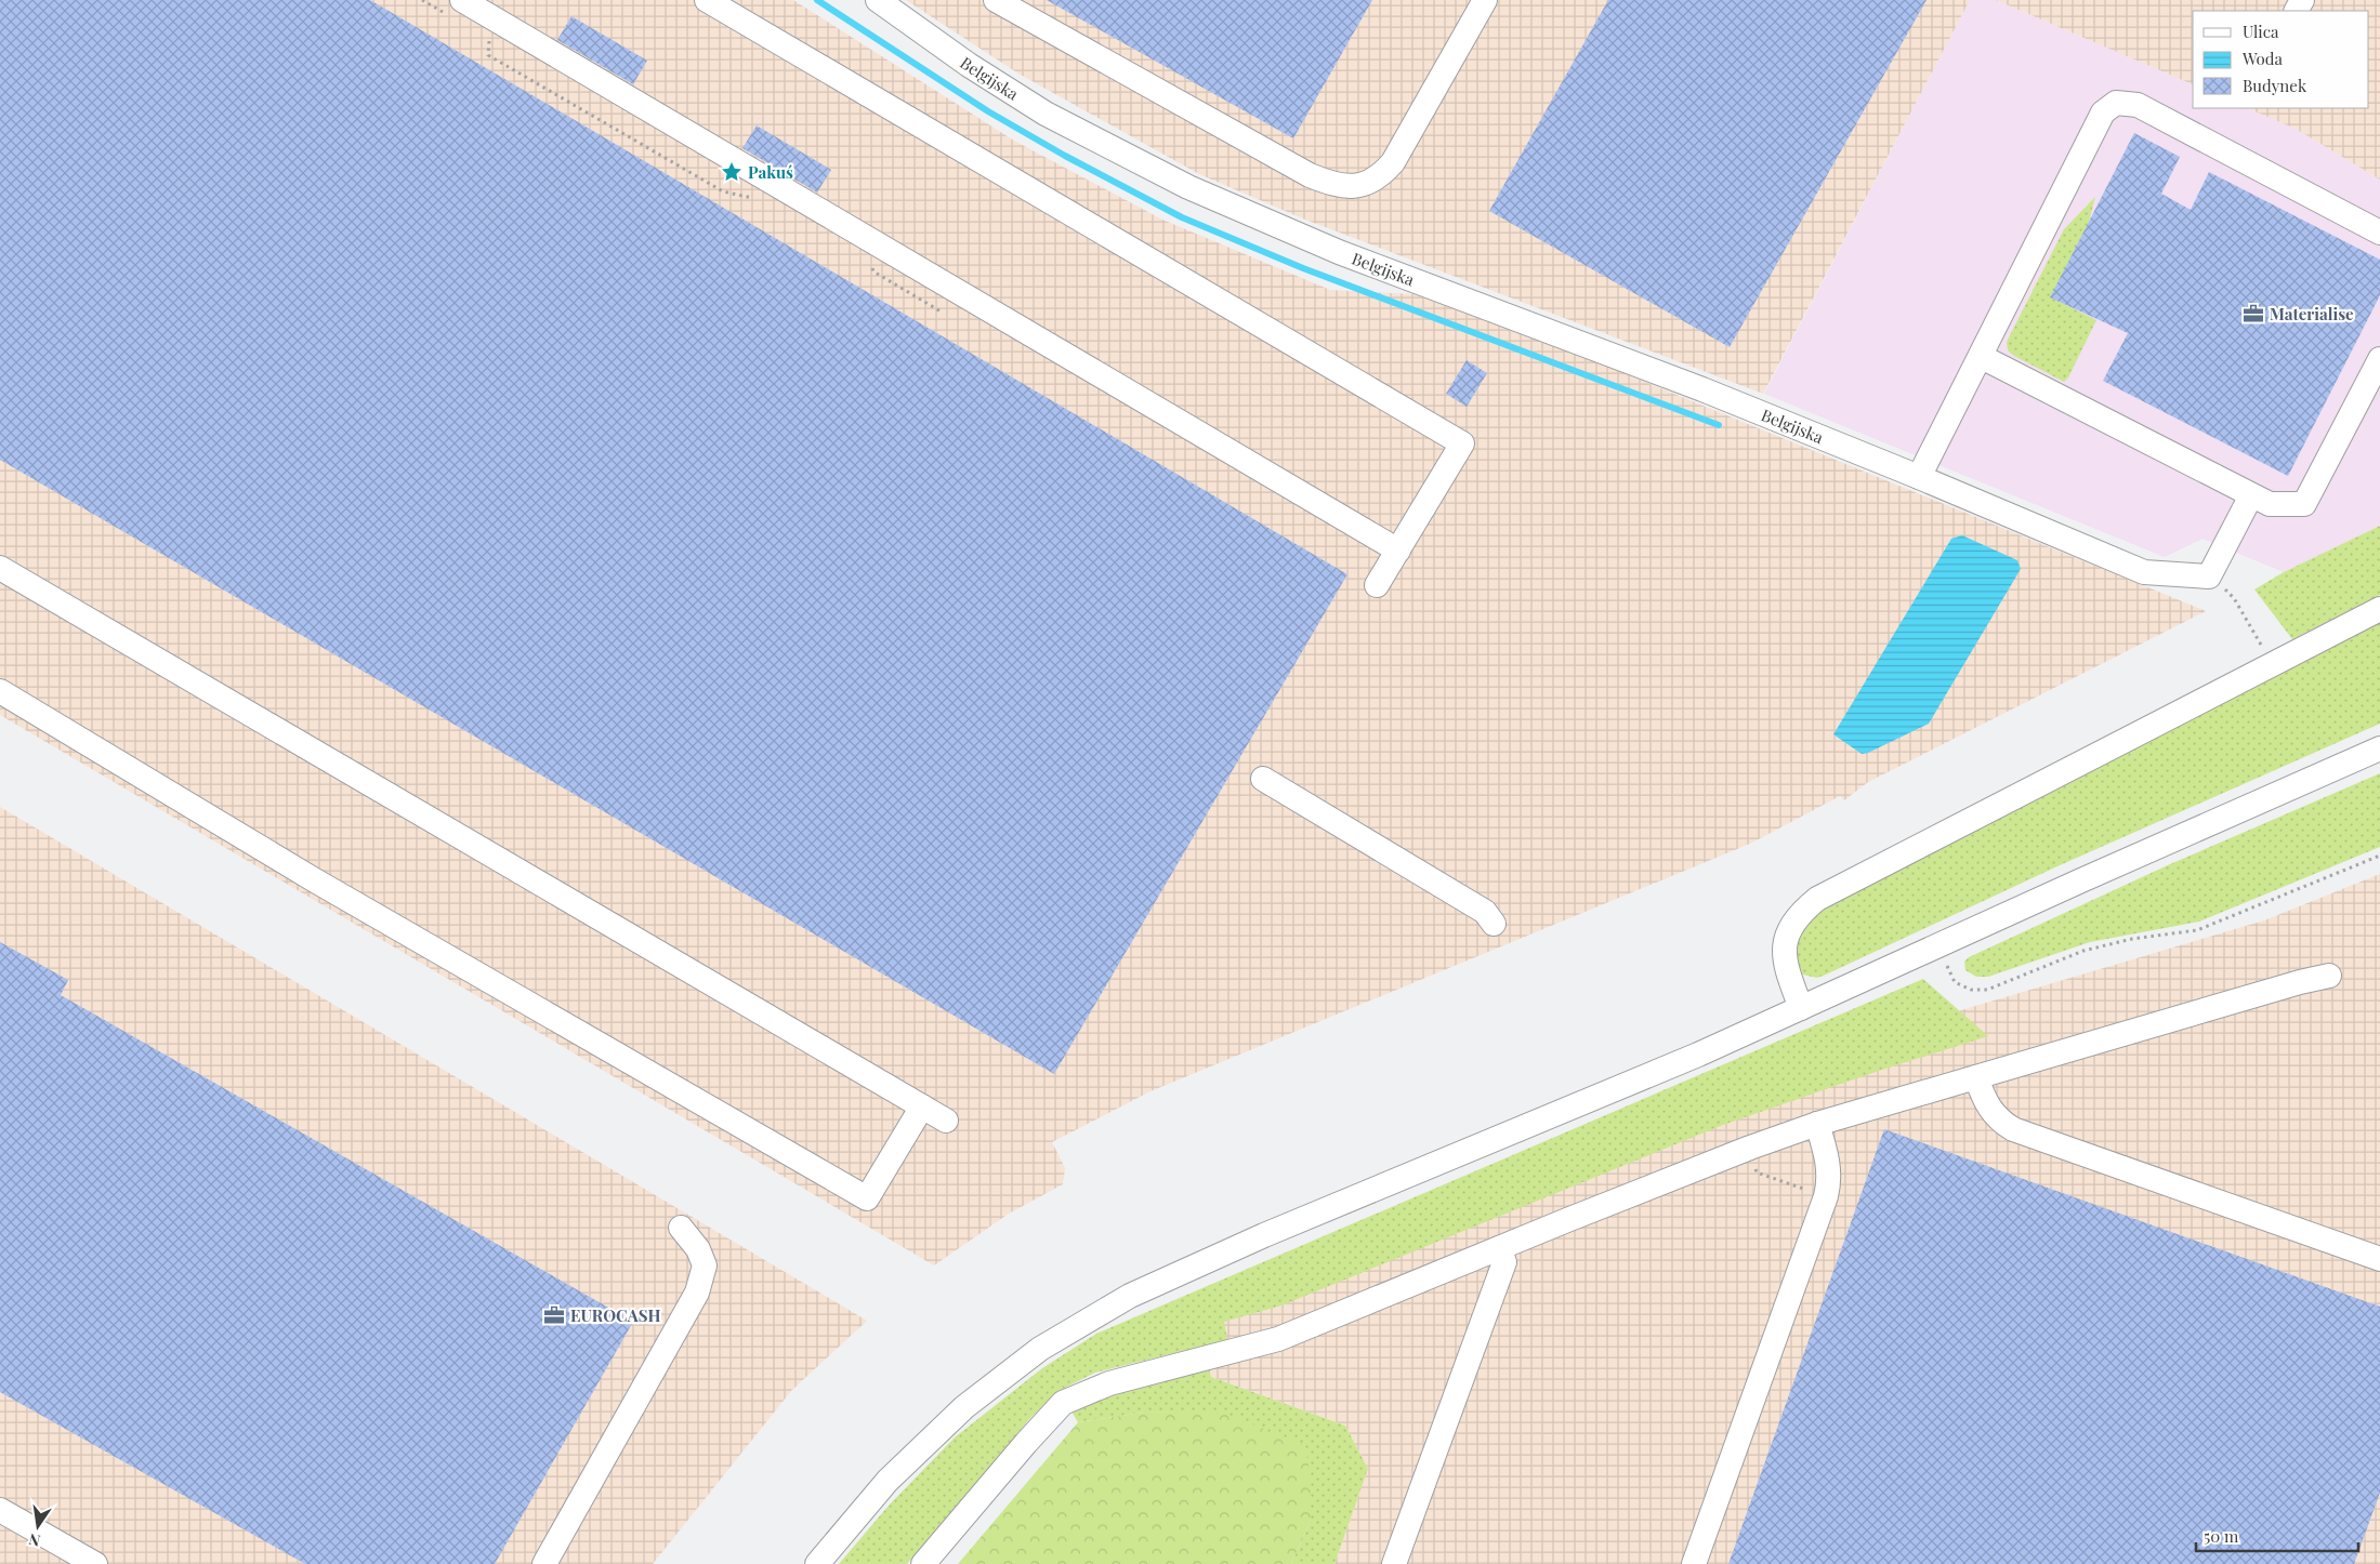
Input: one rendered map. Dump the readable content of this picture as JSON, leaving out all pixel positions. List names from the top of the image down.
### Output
{
  "streets": {
    "street": ["Belgijska"]
  },
  "places": {
    "place": ["Pakuś"],
    "office": ["Materialise", "EUROCASH"]
  },
  "legend": ["Ulica", "Woda", "Budynek"],
  "scale_bar": "50 m",
  "north": "bottom"
}
